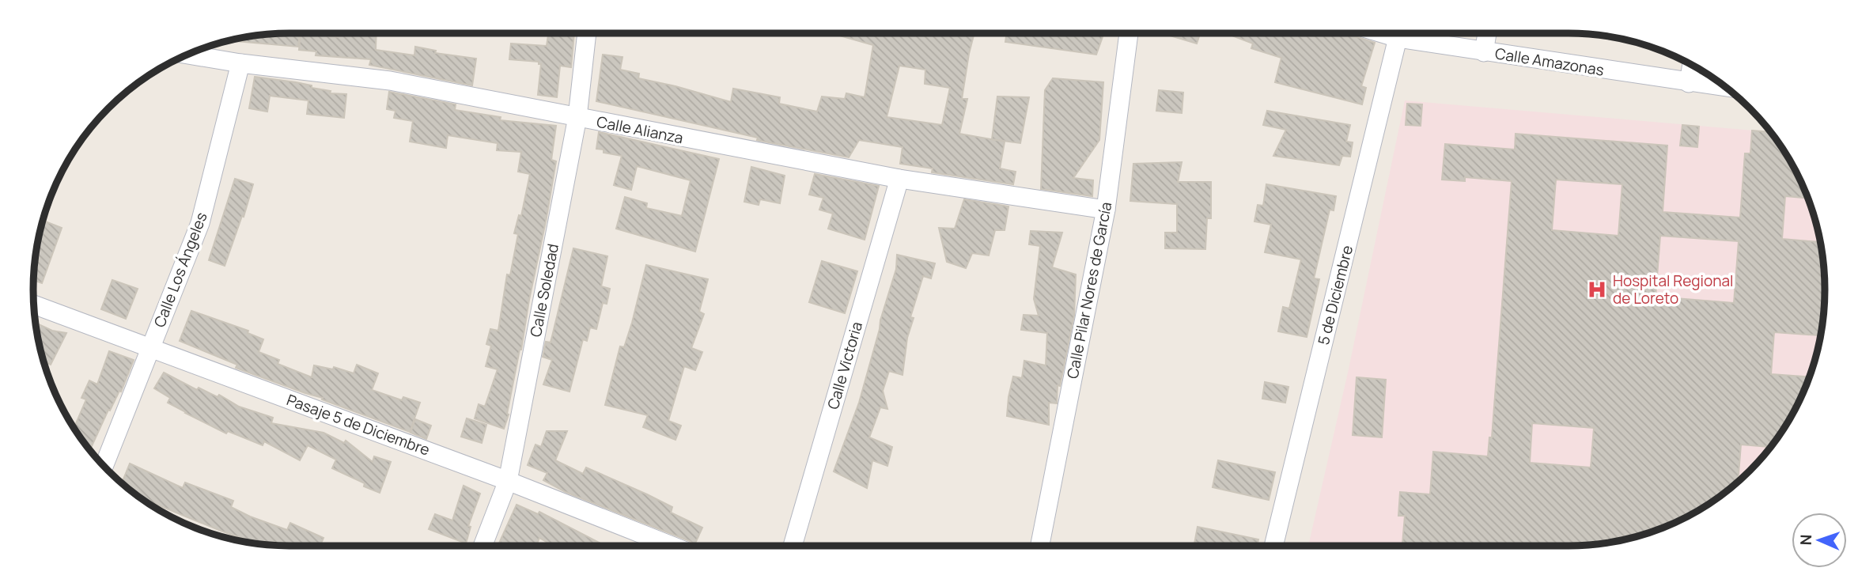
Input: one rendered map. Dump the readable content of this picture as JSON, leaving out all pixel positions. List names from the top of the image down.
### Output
{
  "streets": {
    "street": [
      "Calle Amazonas",
      "Calle Alianza",
      "Calle Los Ángeles",
      "Calle Soledad",
      "Calle Pilar Nores de García",
      "5 de Diciembre",
      "Calle Victoria",
      "Pasaje 5 de Diciembre"
    ]
  },
  "crossings": [
    ["Calle Amazonas", "5 de Diciembre"],
    ["Calle Alianza", "Calle Los Ángeles"],
    ["Calle Alianza", "Calle Soledad"],
    ["Calle Alianza", "Calle Pilar Nores de García"],
    ["Calle Alianza", "Calle Victoria"],
    ["Calle Los Ángeles", "Pasaje 5 de Diciembre"],
    ["Calle Soledad", "Pasaje 5 de Diciembre"]
  ],
  "places": {
    "hospital": ["Hospital Regional de Loreto"]
  },
  "north": "left"
}
